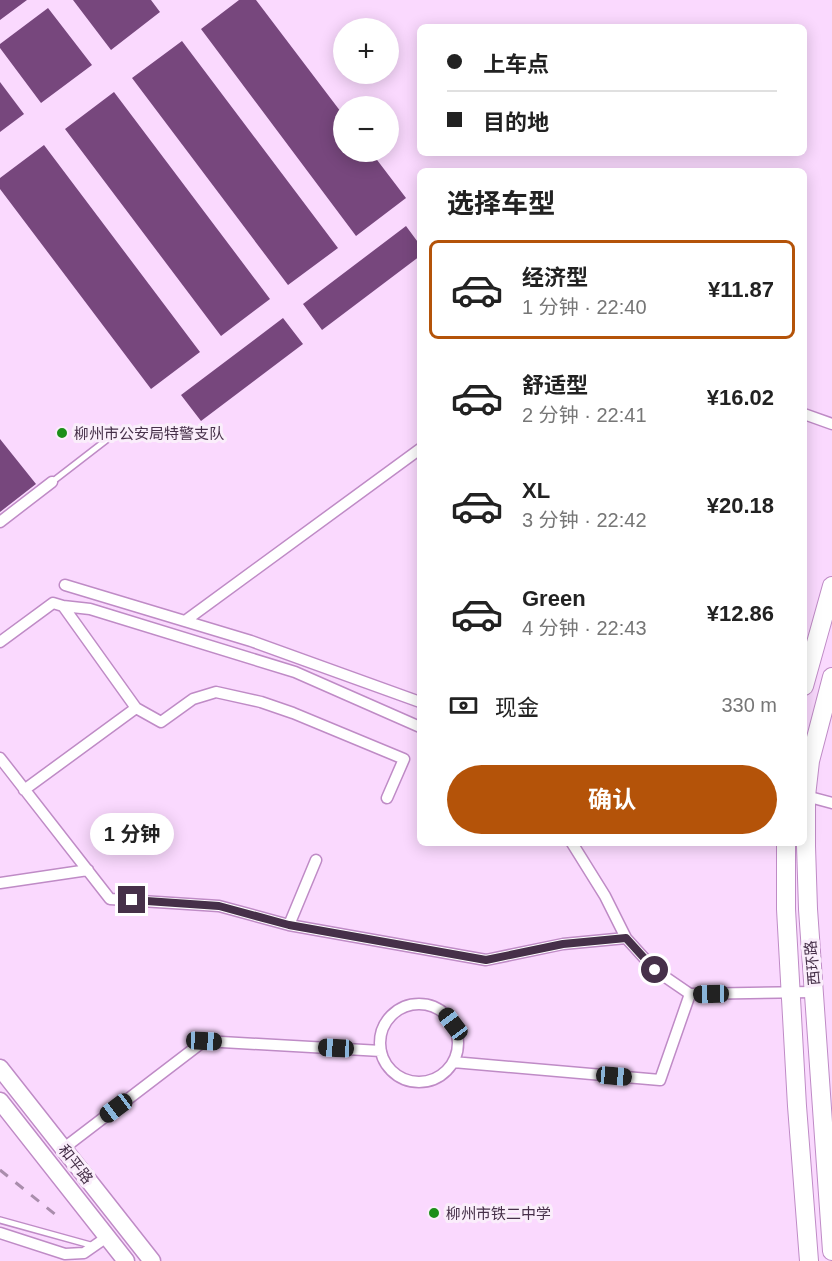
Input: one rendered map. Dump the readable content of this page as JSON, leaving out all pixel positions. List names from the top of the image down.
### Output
{
  "streets": {
    "main road": ["西环路", "和平路"]
  },
  "places": ["柳州市公安局特警支队", "柳州市铁二中学"],
  "page": {
    "map_buttons": ["+", "−"],
    "banner": ["上车点", "目的地"],
    "heading": "选择车型",
    "list": [
      {
        "name": "经济型",
        "note": "1 分钟 · 22:40",
        "value": "¥11.87"
      },
      {
        "name": "舒适型",
        "note": "2 分钟 · 22:41",
        "value": "¥16.02"
      },
      {
        "name": "XL",
        "note": "3 分钟 · 22:42",
        "value": "¥20.18"
      },
      {
        "name": "Green",
        "note": "4 分钟 · 22:43",
        "value": "¥12.86"
      }
    ],
    "pay": ["现金", "330 m"],
    "buttons": "确认",
    "bubble": "1 分钟"
  }
}
